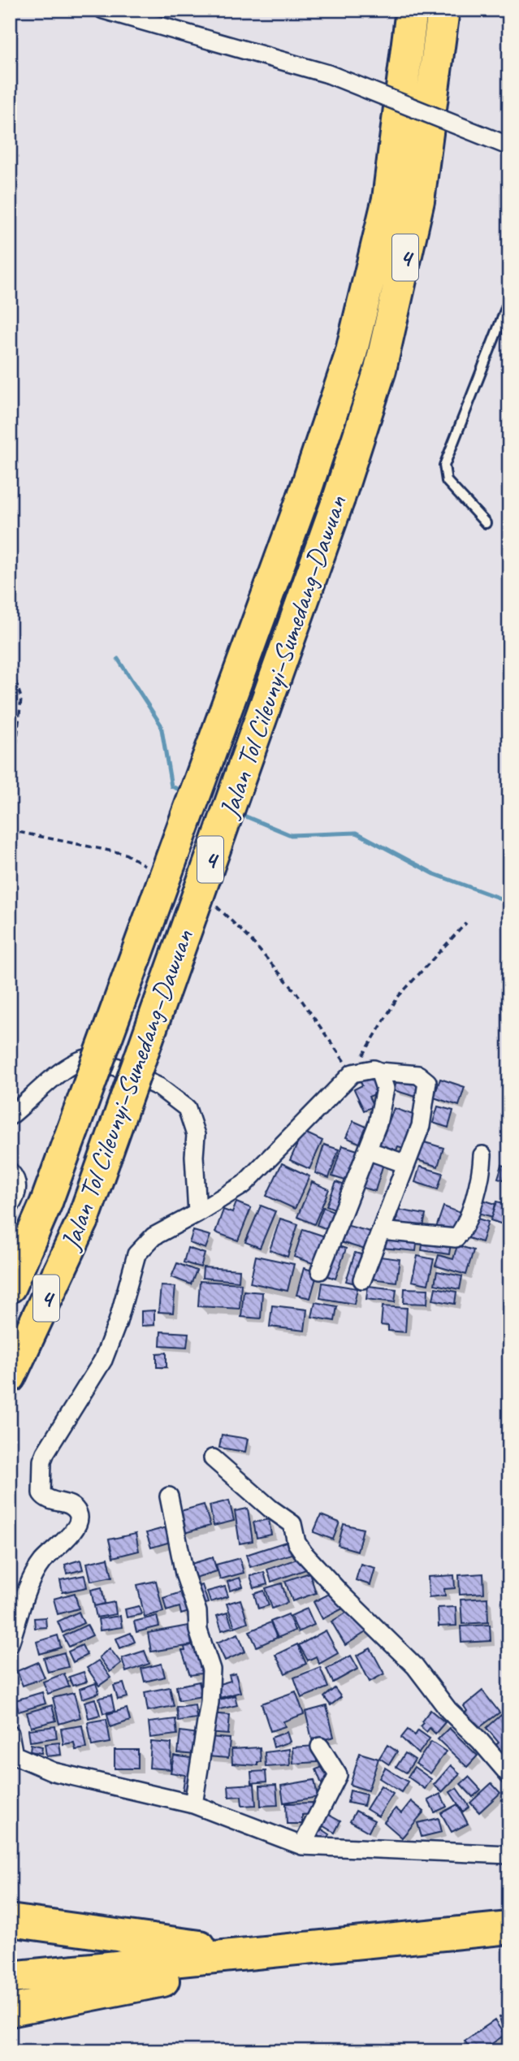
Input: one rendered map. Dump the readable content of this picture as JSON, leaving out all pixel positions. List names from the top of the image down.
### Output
{
  "streets": {
    "highway": ["4", "Jalan Tol Cileunyi–Sumedang–Dawuan"]
  }
}
